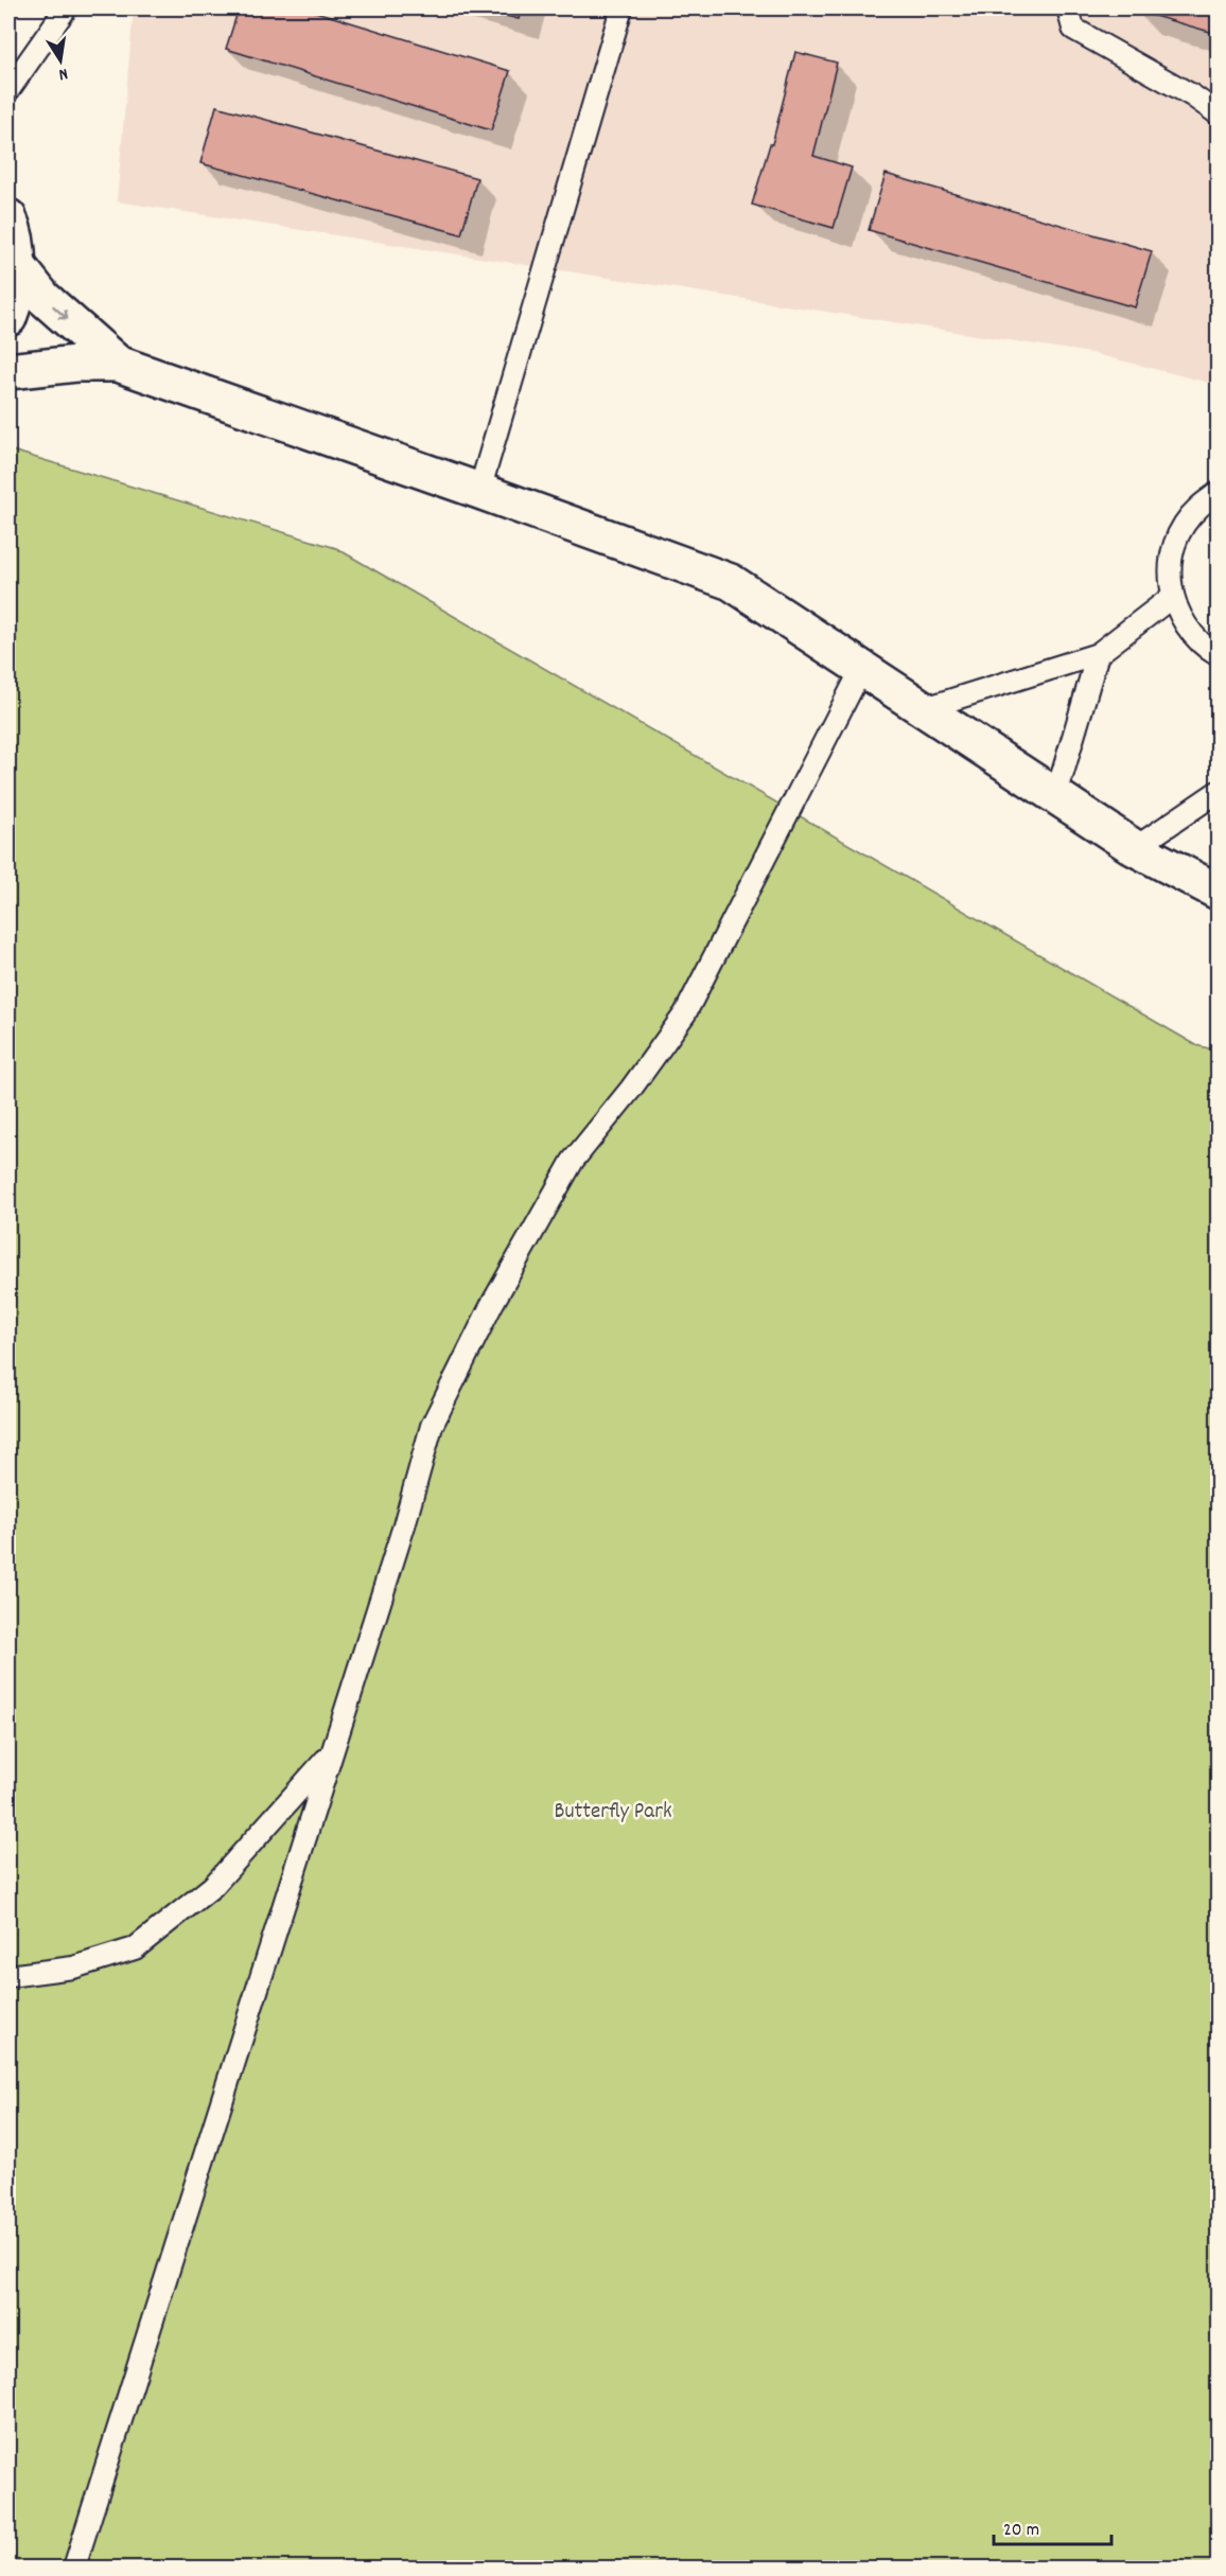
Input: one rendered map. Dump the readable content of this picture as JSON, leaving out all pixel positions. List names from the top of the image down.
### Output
{
  "parks": ["Butterfly Park"],
  "scale_bar": "20 m",
  "north": "bottom"
}
